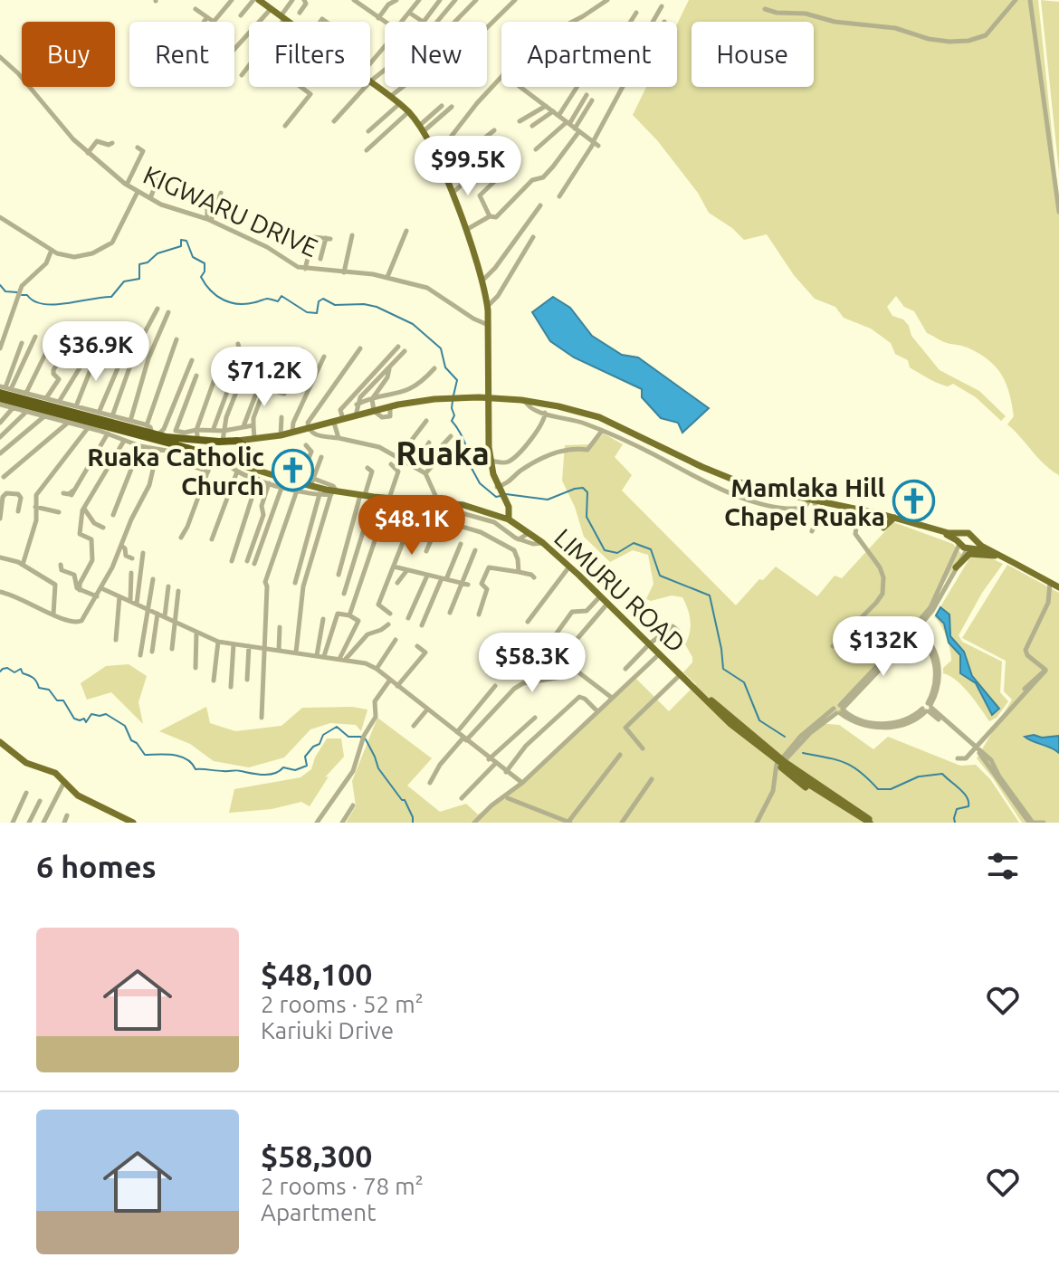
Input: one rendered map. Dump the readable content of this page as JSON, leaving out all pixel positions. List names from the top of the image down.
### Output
{
  "streets": {
    "main road": ["LIMURU ROAD"],
    "street": ["KIGWARU DRIVE"]
  },
  "districts": ["Ruaka"],
  "places": {
    "church": ["Ruaka Catholic Church", "Mamlaka Hill Chapel Ruaka"]
  },
  "page": {
    "chip": [
      "Buy",
      "Rent",
      "Filters",
      "New",
      "Apartment",
      "House"
    ],
    "price": [
      "$99.5K",
      "$36.9K",
      "$71.2K",
      "$48.1K",
      "$132K",
      "$58.3K"
    ],
    "heading": "6 homes",
    "list": [
      {
        "name": "$48,100",
        "note": "2 rooms · 52 m² · Kariuki Drive"
      },
      {
        "name": "$58,300",
        "note": "2 rooms · 78 m² · Apartment"
      }
    ]
  }
}
